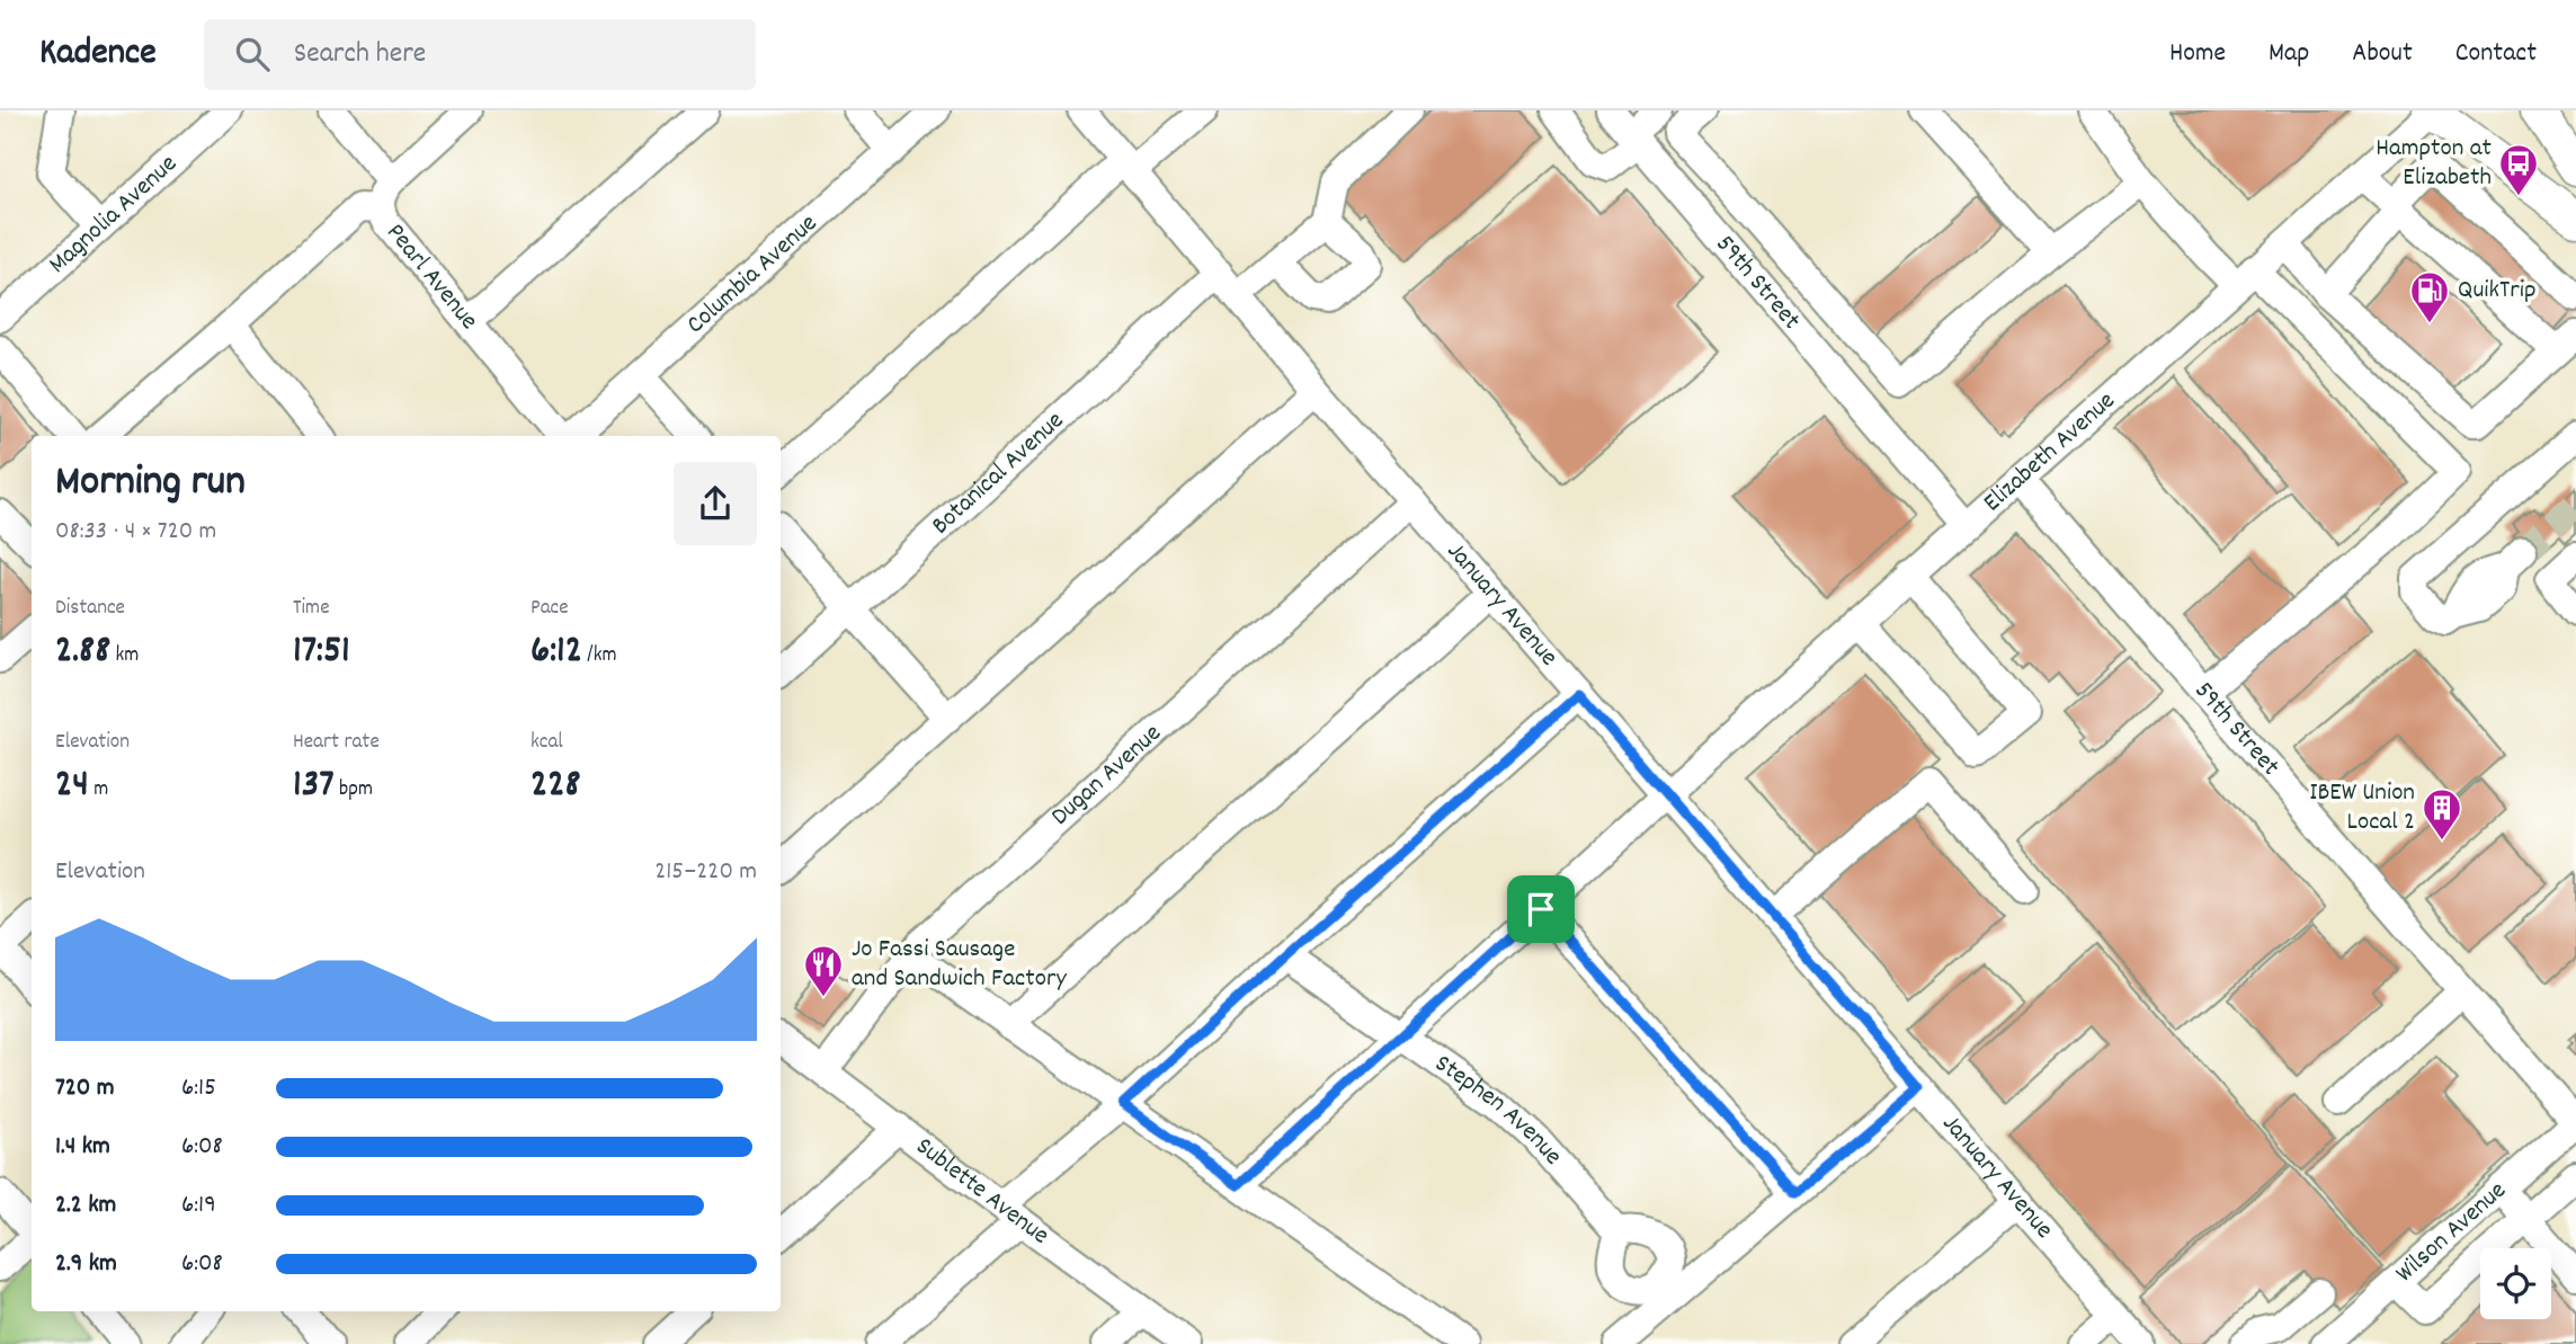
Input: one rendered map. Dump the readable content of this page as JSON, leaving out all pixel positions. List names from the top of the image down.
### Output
{
  "streets": {
    "street": [
      "Magnolia Avenue",
      "Columbia Avenue",
      "Pearl Avenue",
      "59th Street",
      "Elizabeth Avenue",
      "Botanical Avenue",
      "January Avenue",
      "Dugan Avenue",
      "Stephen Avenue",
      "Sublette Avenue",
      "Wilson Avenue"
    ]
  },
  "crossings": [
    ["59th Street", "Elizabeth Avenue"],
    ["59th Street", "Wilson Avenue"],
    ["Elizabeth Avenue", "January Avenue"],
    ["Elizabeth Avenue", "Stephen Avenue"],
    ["Botanical Avenue", "January Avenue"],
    ["January Avenue", "Dugan Avenue"],
    ["Dugan Avenue", "Sublette Avenue"]
  ],
  "places": {
    "bus stop": ["Hampton at Elizabeth"],
    "fuel station": ["QuikTrip"],
    "building": ["IBEW Union Local 2"],
    "restaurant": ["Jo Fassi Sausage and Sandwich Factory"]
  },
  "page": {
    "header": "Kadence",
    "search": "Search here",
    "nav": [
      "Home",
      "Map",
      "About",
      "Contact"
    ],
    "heading": ["Morning run", "08:33 · 4 × 720 m"],
    "stats": [
      ["Distance", "2.88 km"],
      ["Time", "17:51"],
      ["Pace", "6:12 /km"],
      ["Elevation", "24 m"],
      ["Heart rate", "137 bpm"],
      ["kcal", "228"]
    ],
    "chart": ["Elevation", "215–220 m"],
    "list": [
      {
        "name": "720 m",
        "note": "6:15"
      },
      {
        "name": "1.4 km",
        "note": "6:08"
      },
      {
        "name": "2.2 km",
        "note": "6:19"
      },
      {
        "name": "2.9 km",
        "note": "6:08"
      }
    ]
  }
}
